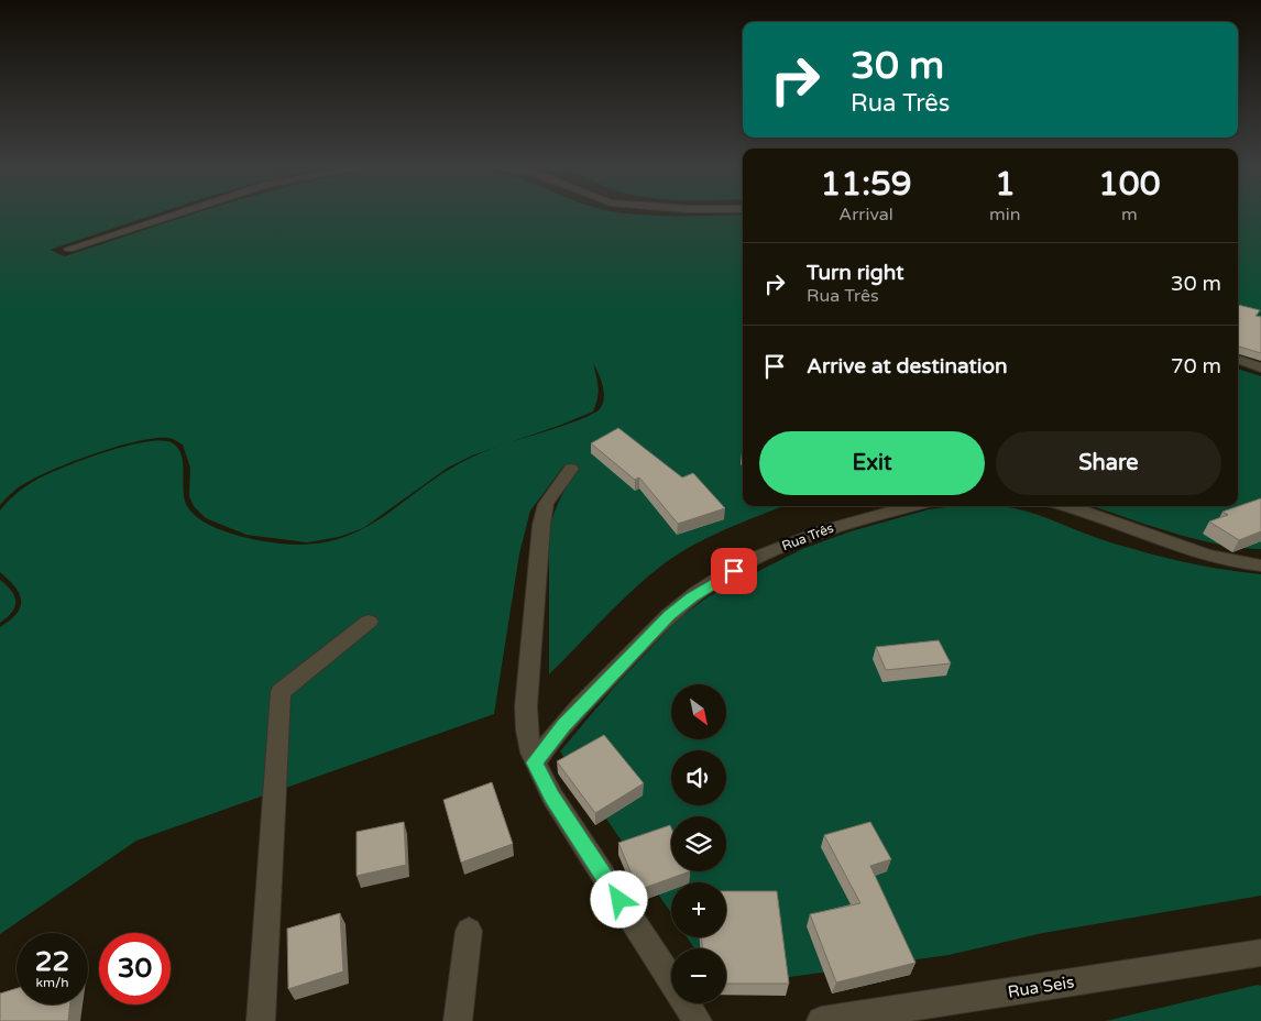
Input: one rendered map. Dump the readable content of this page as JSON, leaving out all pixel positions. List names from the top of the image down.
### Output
{
  "streets": {
    "street": ["Rua Três", "Rua Seis"]
  },
  "north": "bottom right",
  "page": {
    "turn": ["30 m", "Rua Três"],
    "eta": [
      "11:59",
      "Arrival",
      "1",
      "min",
      "100",
      "m"
    ],
    "list": [
      {
        "name": "Turn right",
        "note": "Rua Três",
        "value": "30 m"
      },
      {
        "name": "Arrive at destination",
        "value": "70 m"
      }
    ],
    "buttons": ["Exit", "Share"],
    "map_buttons": ["+", "−"],
    "speed": "22 km/h",
    "limit": "30"
  }
}
